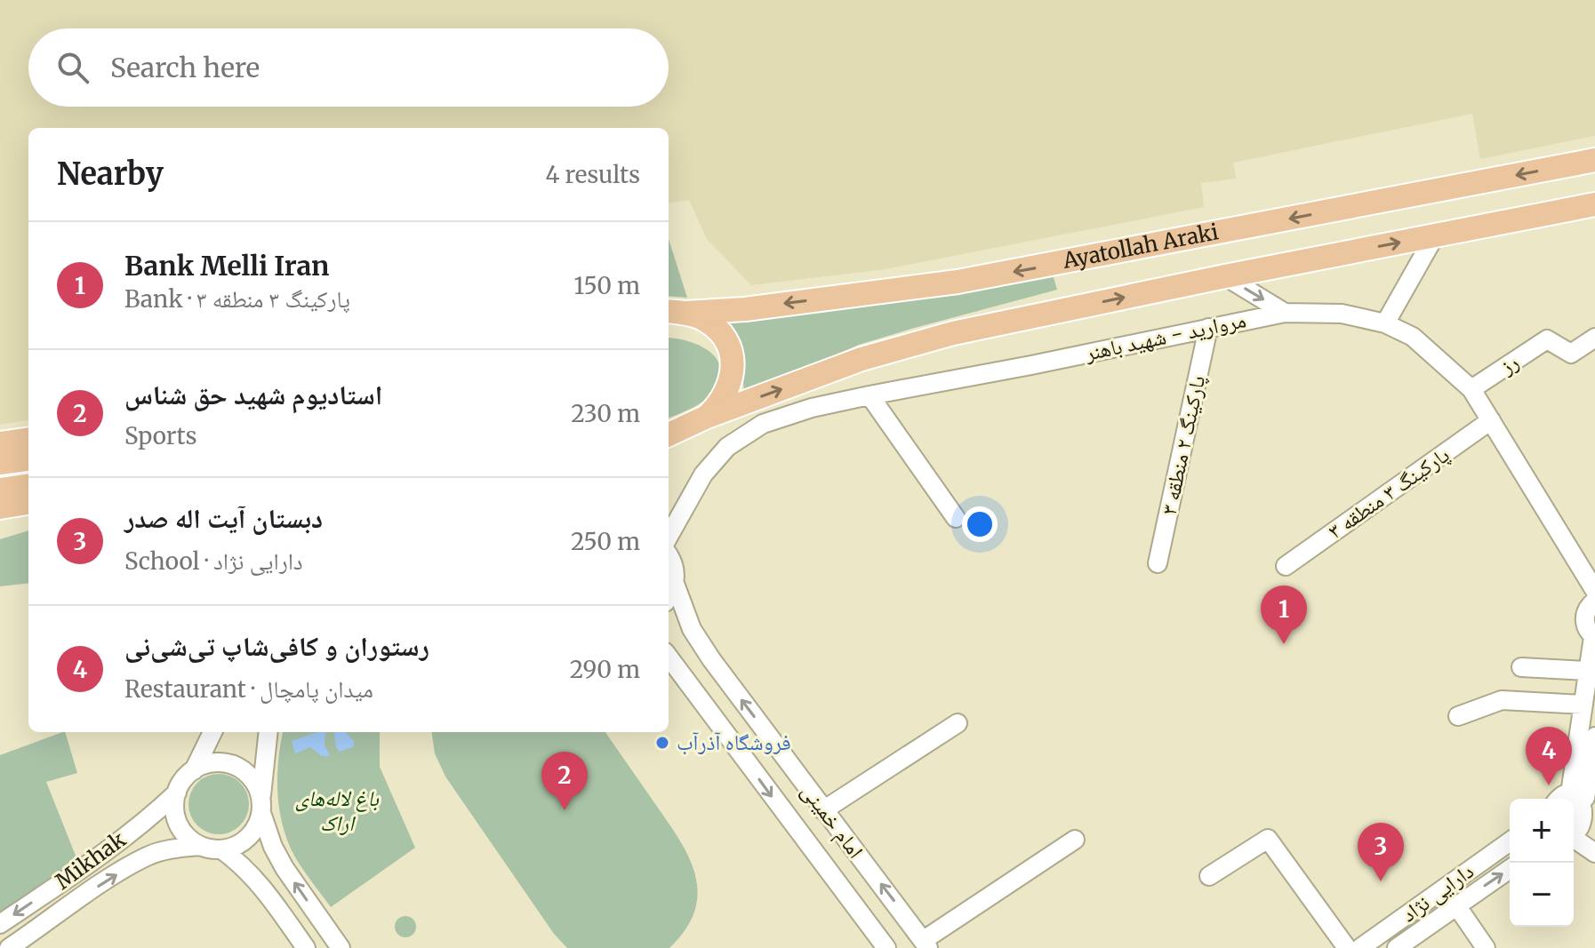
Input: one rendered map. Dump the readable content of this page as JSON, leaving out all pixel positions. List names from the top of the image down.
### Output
{
  "streets": {
    "main road": ["Ayatollah Araki"],
    "street": [
      "مروارید - شهید باهنر",
      "رز",
      "پارکینگ ۲ منطقه ۳",
      "پارکینگ ۳ منطقه ۳",
      "امام خمینی",
      "Mikhak",
      "دارایی نژاد"
    ]
  },
  "crossings": [
    ["مروارید - شهید باهنر", "رز"],
    ["مروارید - شهید باهنر", "پارکینگ ۲ منطقه ۳"],
    ["مروارید - شهید باهنر", "پارکینگ ۳ منطقه ۳"]
  ],
  "parks": ["باغ لاله‌های اراک"],
  "places": ["فروشگاه آذرآب"],
  "page": {
    "search": "Search here",
    "heading": ["Nearby", "4 results"],
    "list": [
      {
        "mark": "1",
        "name": "Bank Melli Iran",
        "note": "Bank · پارکینگ ۳ منطقه ۳",
        "value": "150 m"
      },
      {
        "mark": "2",
        "name": "استادیوم شهید حق شناس",
        "note": "Sports",
        "value": "230 m"
      },
      {
        "mark": "3",
        "name": "دبستان آیت اله صدر",
        "note": "School · دارایی نژاد",
        "value": "250 m"
      },
      {
        "mark": "4",
        "name": "رستوران و کافی‌شاپ تی‌شی‌نی",
        "note": "Restaurant · میدان پامچال",
        "value": "290 m"
      }
    ],
    "pins": [
      "1",
      "4",
      "2",
      "3"
    ],
    "map_buttons": ["+", "−"]
  }
}
